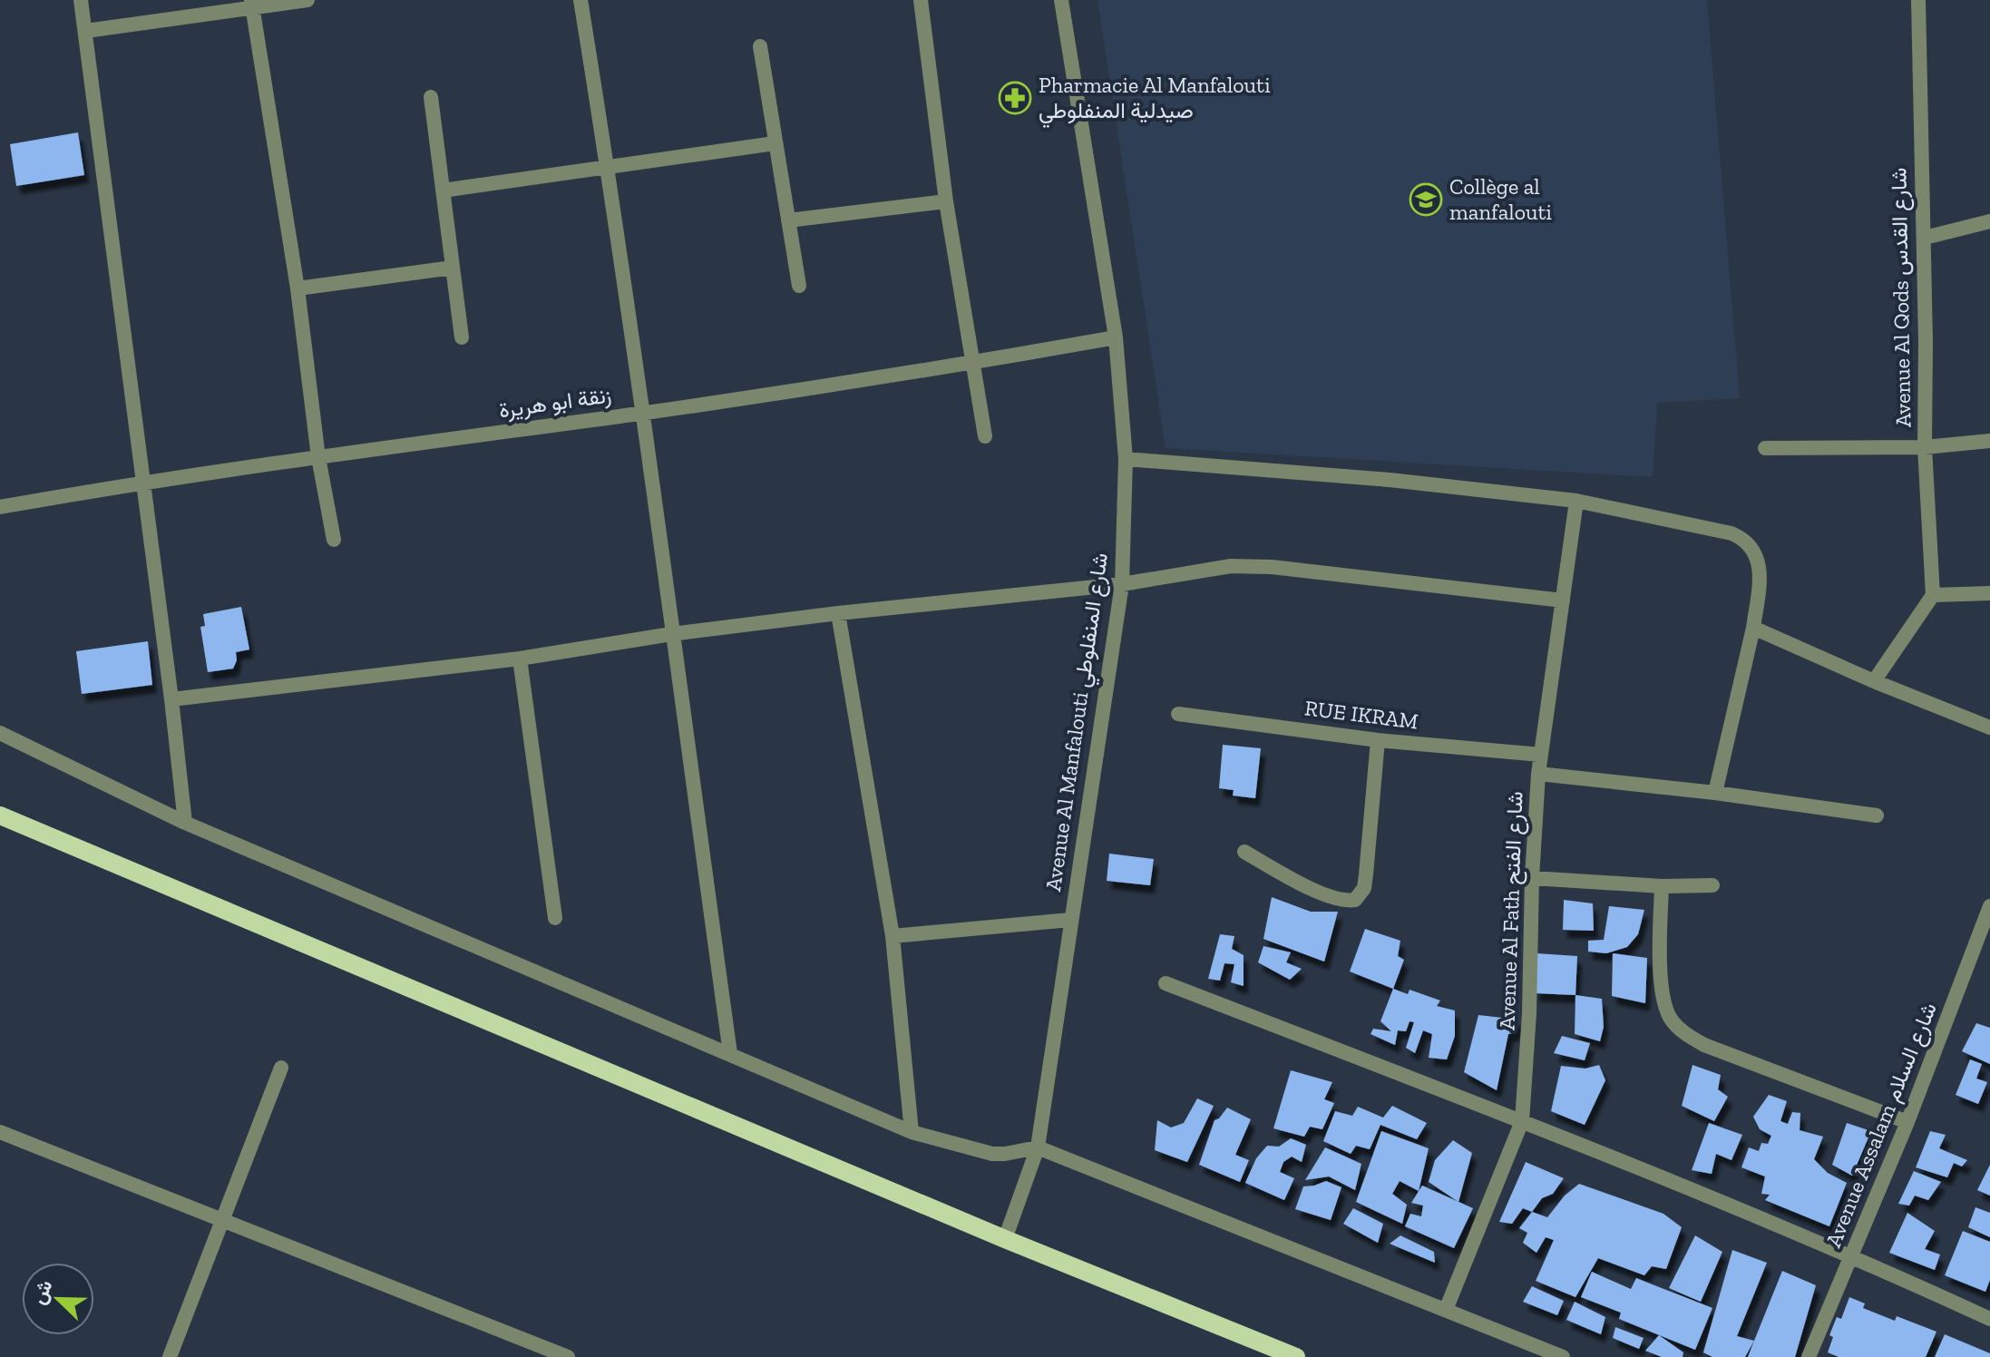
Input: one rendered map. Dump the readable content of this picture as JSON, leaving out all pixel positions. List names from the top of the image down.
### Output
{
  "streets": {
    "street": [
      "Avenue Al Qods شارع القدس",
      "زنقة ابو هريرة",
      "RUE IKRAM",
      "Avenue Al Manfalouti شارع المنفلوطي",
      "Avenue Al Fath شارع الفتح",
      "Avenue Assalam شارع السلام"
    ]
  },
  "crossings": [
    ["زنقة ابو هريرة", "Avenue Al Manfalouti شارع المنفلوطي"],
    ["RUE IKRAM", "Avenue Al Fath شارع الفتح"]
  ],
  "places": {
    "pharmacy": ["Pharmacie Al Manfalouti صيدلية المنفلوطي"],
    "school or university": ["Collège al manfalouti"]
  },
  "north": "top left"
}
